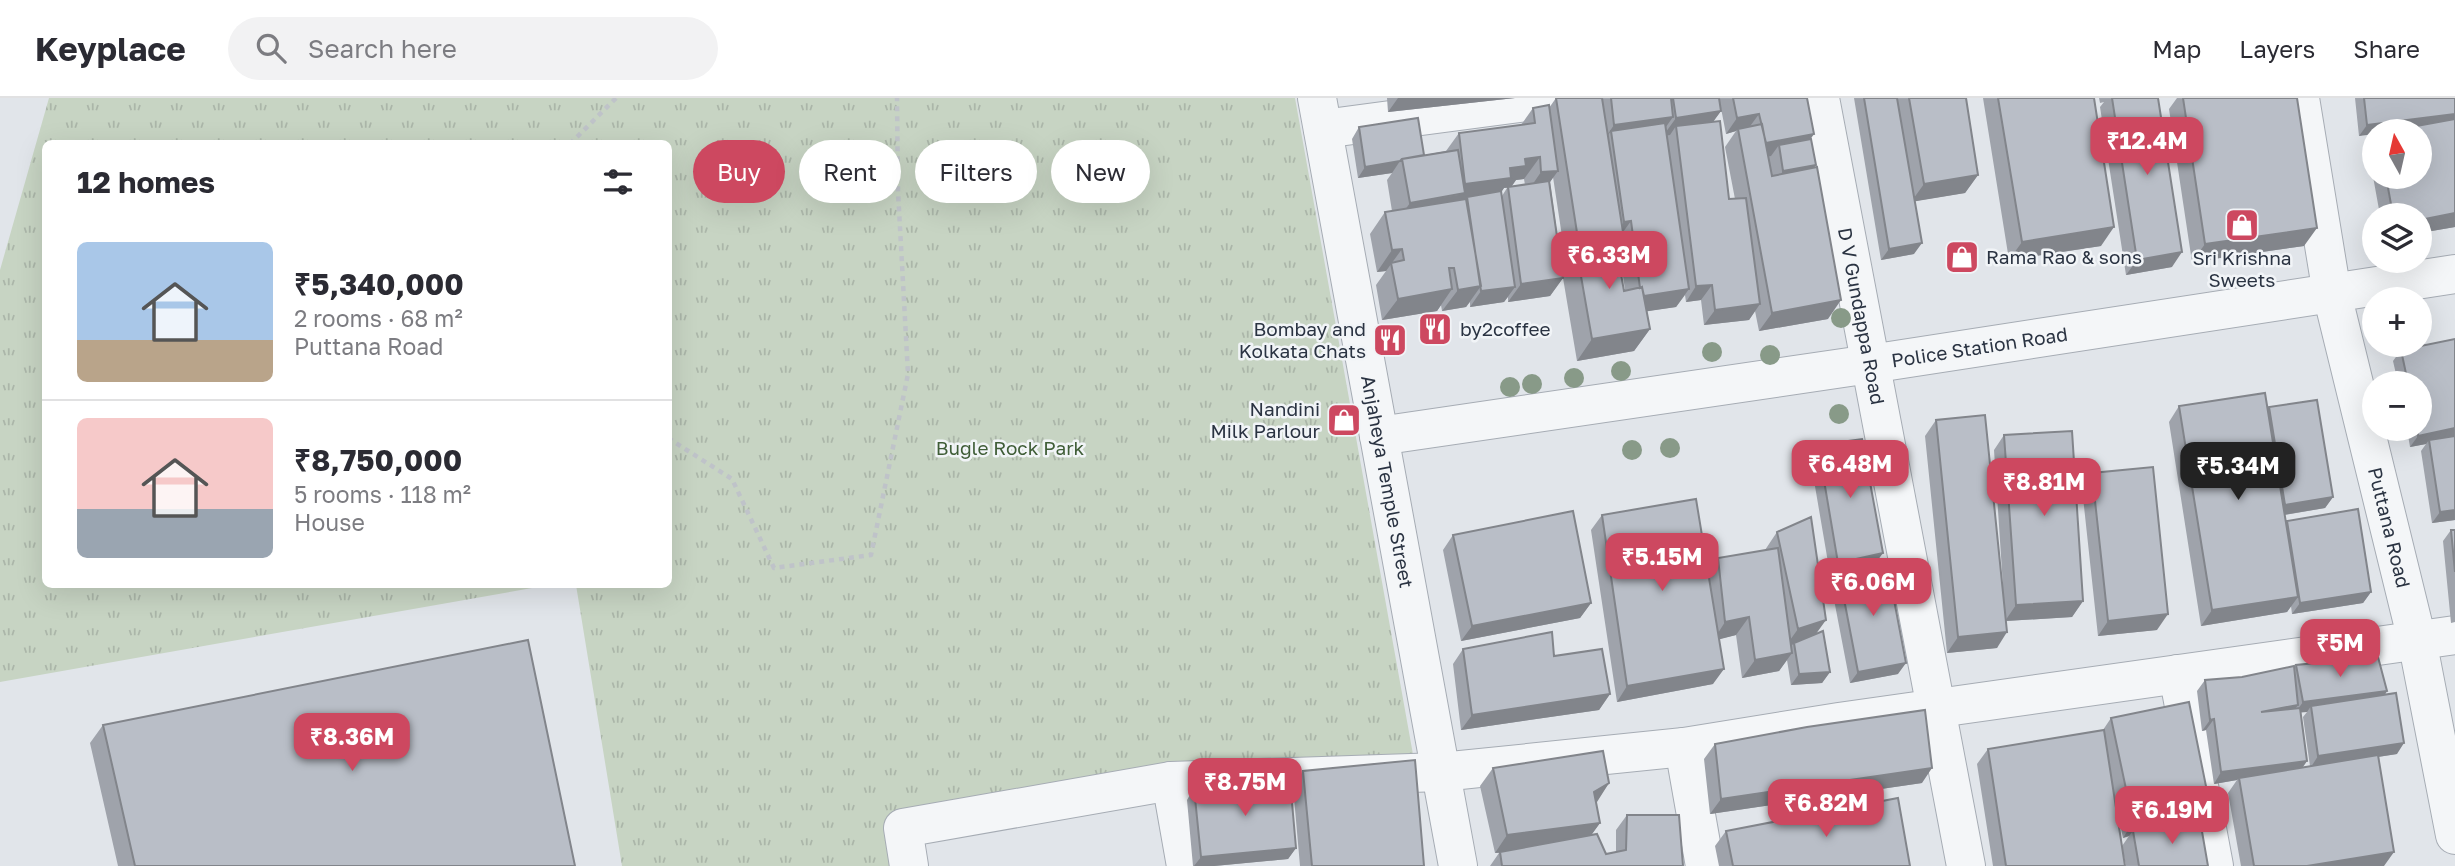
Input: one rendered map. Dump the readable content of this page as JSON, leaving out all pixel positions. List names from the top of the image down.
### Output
{
  "streets": {
    "street": [
      "D V Gundappa Road",
      "Police Station Road",
      "Anjaheya Temple Street",
      "Puttana Road"
    ]
  },
  "crossings": [
    ["D V Gundappa Road", "Police Station Road"],
    ["Police Station Road", "Anjaheya Temple Street"],
    ["Police Station Road", "Puttana Road"]
  ],
  "parks": ["Bugle Rock Park"],
  "places": {
    "shop": ["Sri Krishna Sweets", "Rama Rao & sons", "Nandini Milk Parlour"],
    "restaurant": ["by2coffee", "Bombay and Kolkata Chats"]
  },
  "north": "top",
  "page": {
    "header": "Keyplace",
    "search": "Search here",
    "nav": ["Map", "Layers", "Share"],
    "price": [
      "₹12.4M",
      "₹6.33M",
      "₹6.48M",
      "₹5.34M",
      "₹8.81M",
      "₹5.15M",
      "₹6.06M",
      "₹5M",
      "₹8.36M",
      "₹8.75M",
      "₹6.82M",
      "₹6.19M"
    ],
    "map_buttons": ["+", "−"],
    "chip": [
      "Buy",
      "Rent",
      "Filters",
      "New"
    ],
    "heading": "12 homes",
    "list": [
      {
        "name": "₹5,340,000",
        "note": "2 rooms · 68 m² · Puttana Road"
      },
      {
        "name": "₹8,750,000",
        "note": "5 rooms · 118 m² · House"
      }
    ]
  }
}
